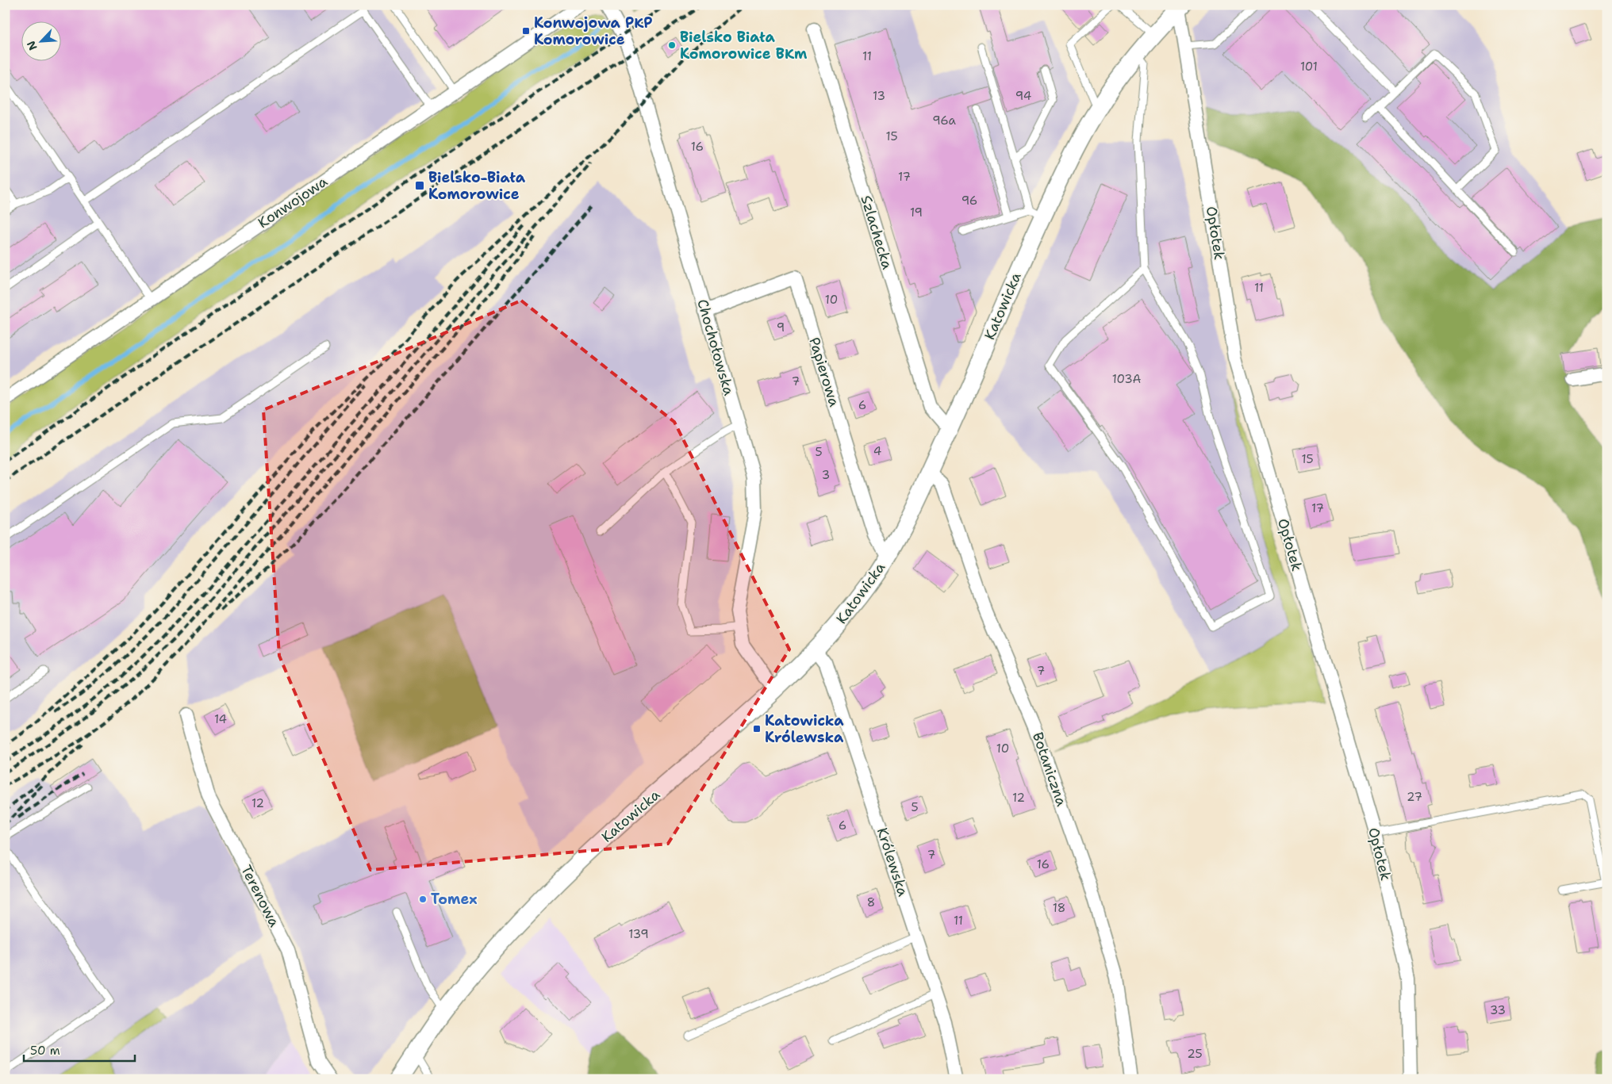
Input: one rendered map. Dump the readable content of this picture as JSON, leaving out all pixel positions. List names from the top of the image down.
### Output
{
  "streets": {
    "street": [
      "Konwojowa",
      "Szlachecka",
      "Opłotek",
      "Katowicka",
      "Chochołowska",
      "Papierowa",
      "Botaniczna",
      "Królewska",
      "Terenowa"
    ]
  },
  "crossings": [
    ["Szlachecka", "Katowicka"],
    ["Opłotek", "Katowicka"],
    ["Katowicka", "Chochołowska"],
    ["Katowicka", "Papierowa"],
    ["Katowicka", "Botaniczna"],
    ["Katowicka", "Królewska"],
    ["Chochołowska", "Papierowa"]
  ],
  "places": {
    "transit": ["Konwojowa PKP Komorowice", "Bielsko-Biała Komorowice", "Katowicka Królewska"],
    "other": ["Bielsko Biała Komorowice BKm", "Tomex"]
  },
  "house_numbers": [
    "11",
    "101",
    "13",
    "94",
    "96a",
    "15",
    "16",
    "17",
    "96",
    "19",
    "11",
    "10",
    "9",
    "103A",
    "7",
    "6",
    "4",
    "5",
    "15",
    "3",
    "17",
    "7",
    "14",
    "10",
    "27",
    "12",
    "12",
    "5",
    "6",
    "7",
    "16",
    "8",
    "18",
    "11",
    "139",
    "33",
    "25"
  ],
  "scale_bar": "50 m",
  "north": "bottom left"
}
